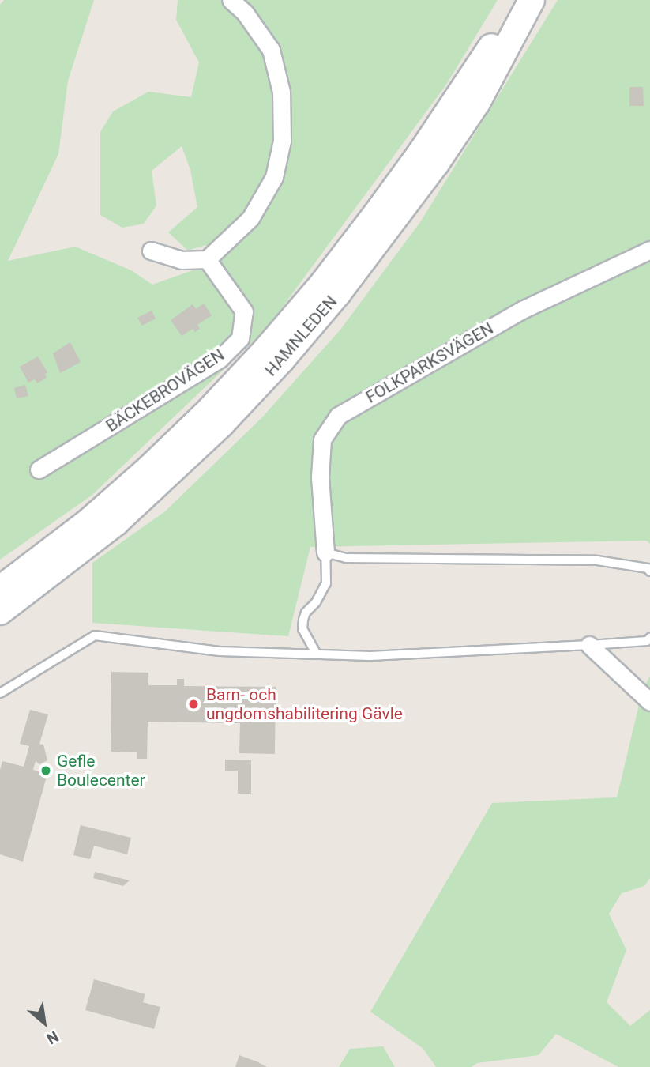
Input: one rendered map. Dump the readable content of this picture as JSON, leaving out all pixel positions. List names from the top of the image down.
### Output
{
  "streets": {
    "main road": ["HAMNLEDEN"],
    "street": ["FOLKPARKSVÄGEN", "BÄCKEBROVÄGEN"]
  },
  "places": ["Barn- och ungdomshabilitering Gävle", "Gefle Boulecenter"],
  "north": "bottom right"
}
